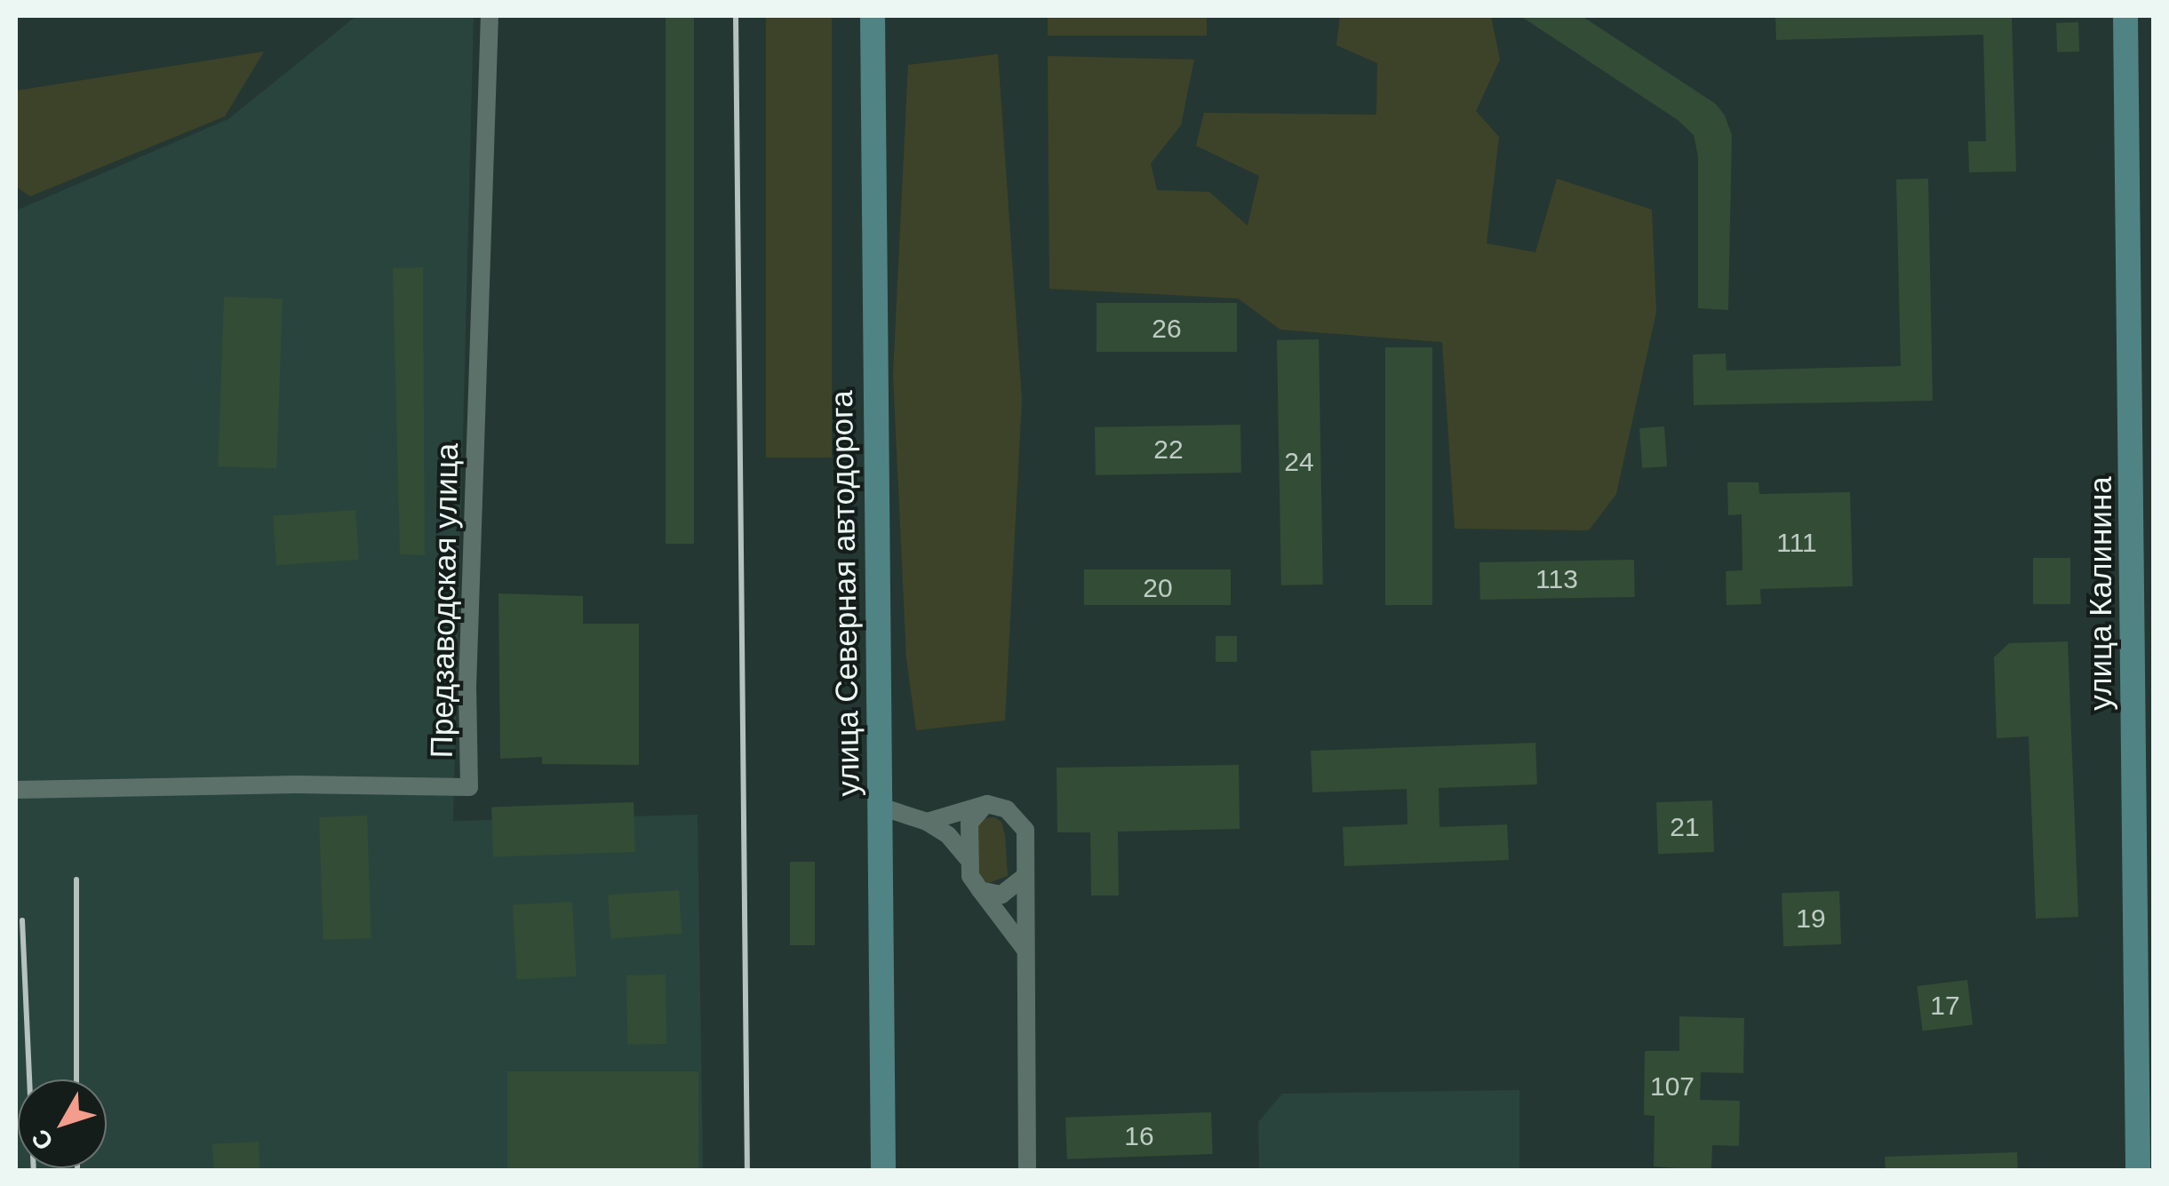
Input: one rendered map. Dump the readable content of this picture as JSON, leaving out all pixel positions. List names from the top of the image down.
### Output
{
  "streets": {
    "main road": ["улица Северная автодорога", "улица Калинина"],
    "street": ["Предзаводская улица"]
  },
  "house_numbers": [
    "26",
    "22",
    "24",
    "111",
    "113",
    "20",
    "21",
    "19",
    "17",
    "107",
    "16"
  ],
  "north": "bottom left"
}
